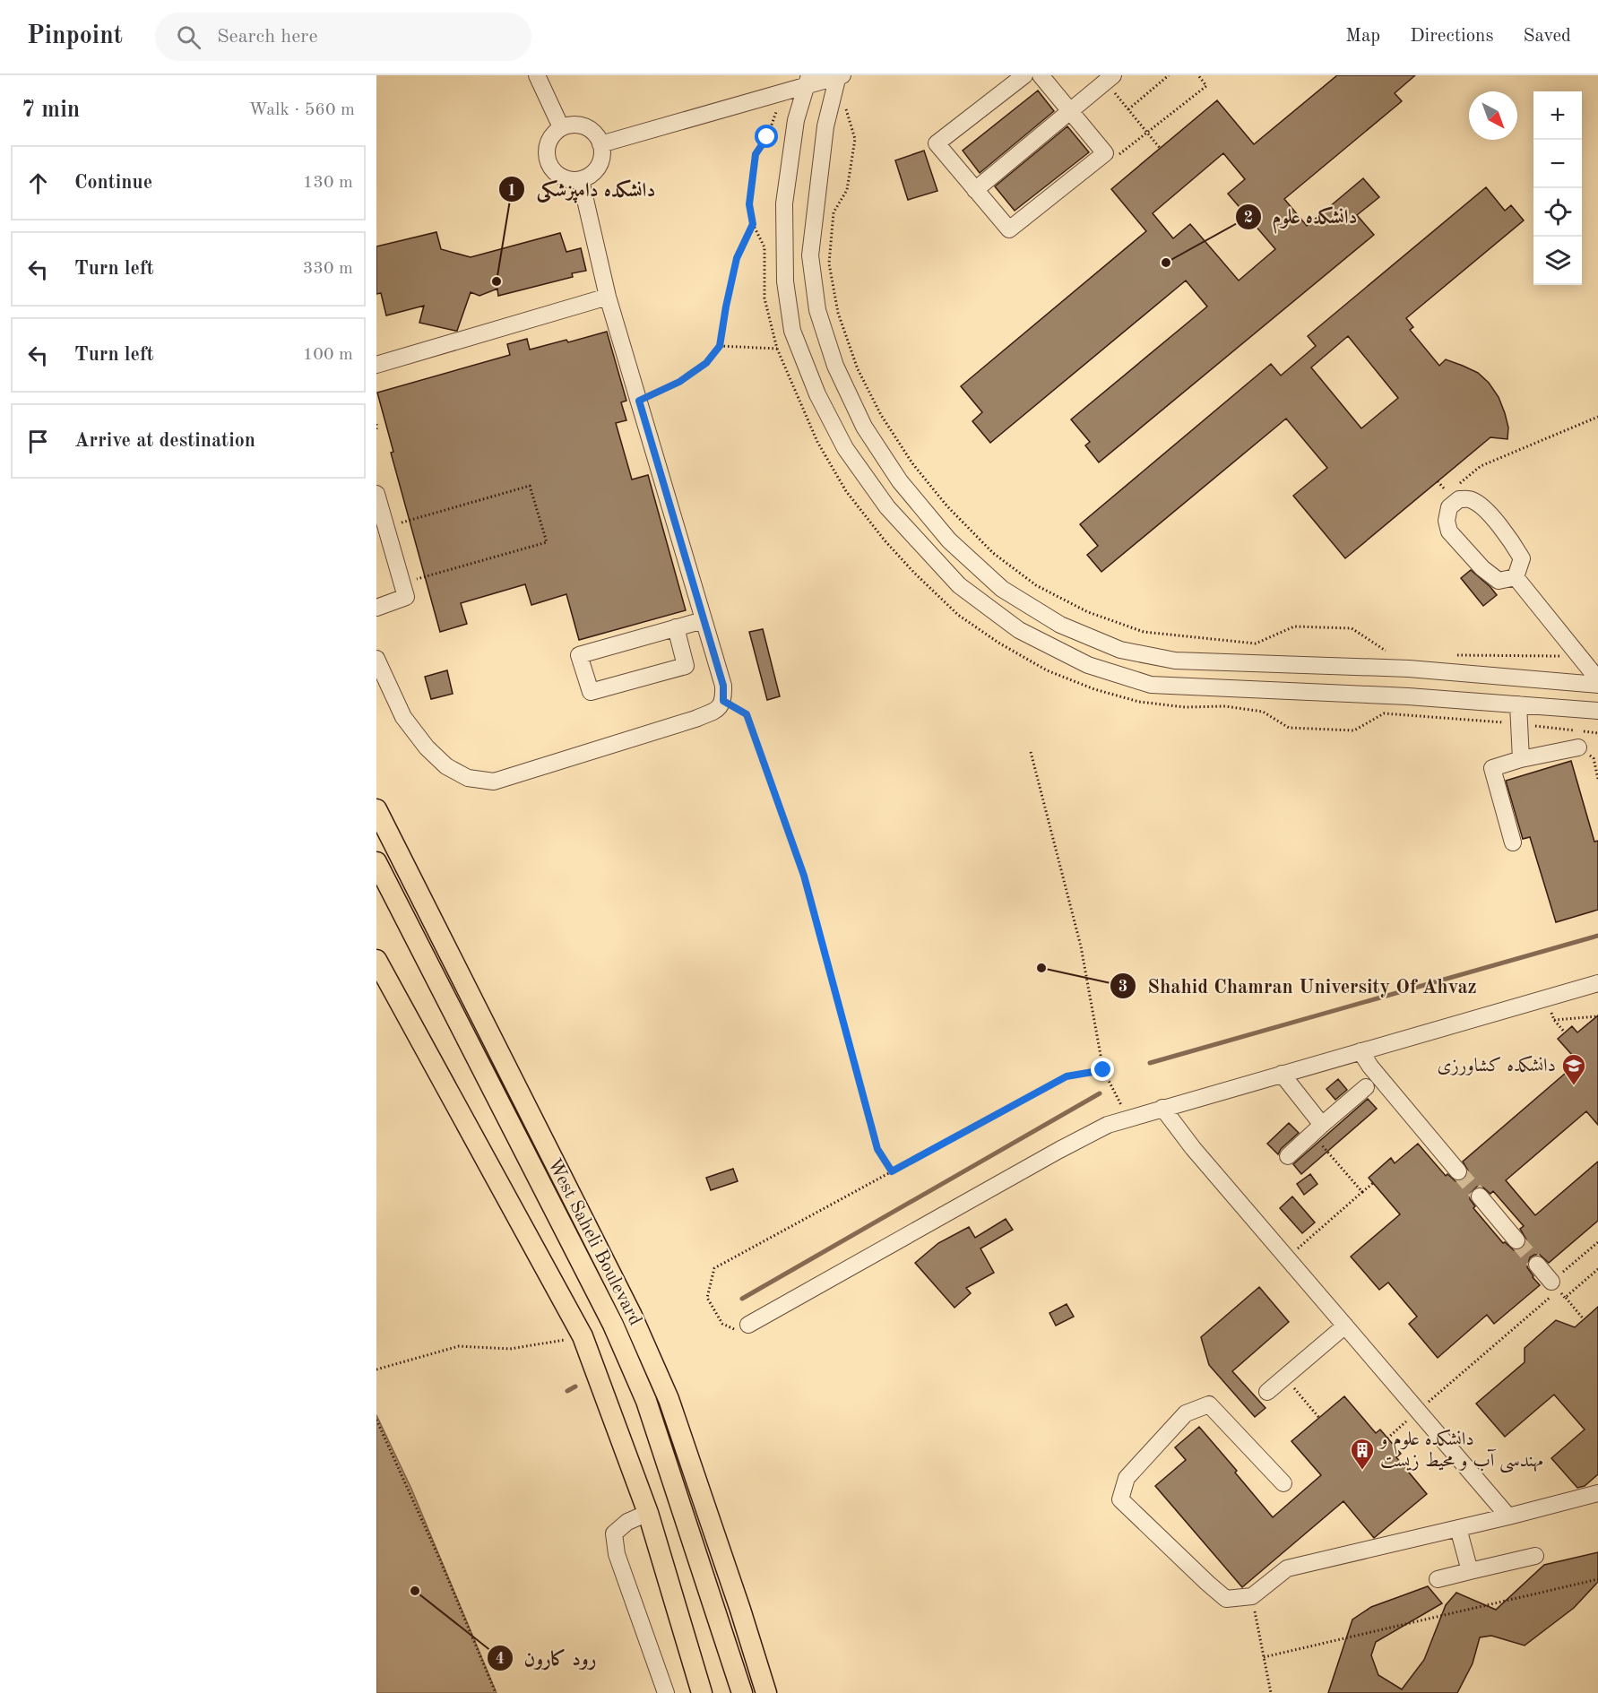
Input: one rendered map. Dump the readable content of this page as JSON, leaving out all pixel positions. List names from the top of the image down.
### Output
{
  "streets": {
    "main road": ["West Saheli Boulevard"]
  },
  "places": {
    "other": [
      "دانشکده علوم",
      "دانشکده دامپزشکی",
      "Shahid Chamran University Of Ahvaz",
      "رود کارون"
    ],
    "school or university": ["دانشکده کشاورزی"],
    "building": ["دانشکده علوم و مهندسی آب و محیط زیست"]
  },
  "north": "bottom right",
  "page": {
    "header": "Pinpoint",
    "search": "Search here",
    "nav": ["Map", "Directions", "Saved"],
    "heading": ["7 min", "Walk · 560 m"],
    "map_buttons": ["+", "−"],
    "list": [
      ["Continue", "130 m"],
      ["Turn left", "330 m"],
      ["Turn left", "100 m"],
      "Arrive at destination"
    ]
  }
}
